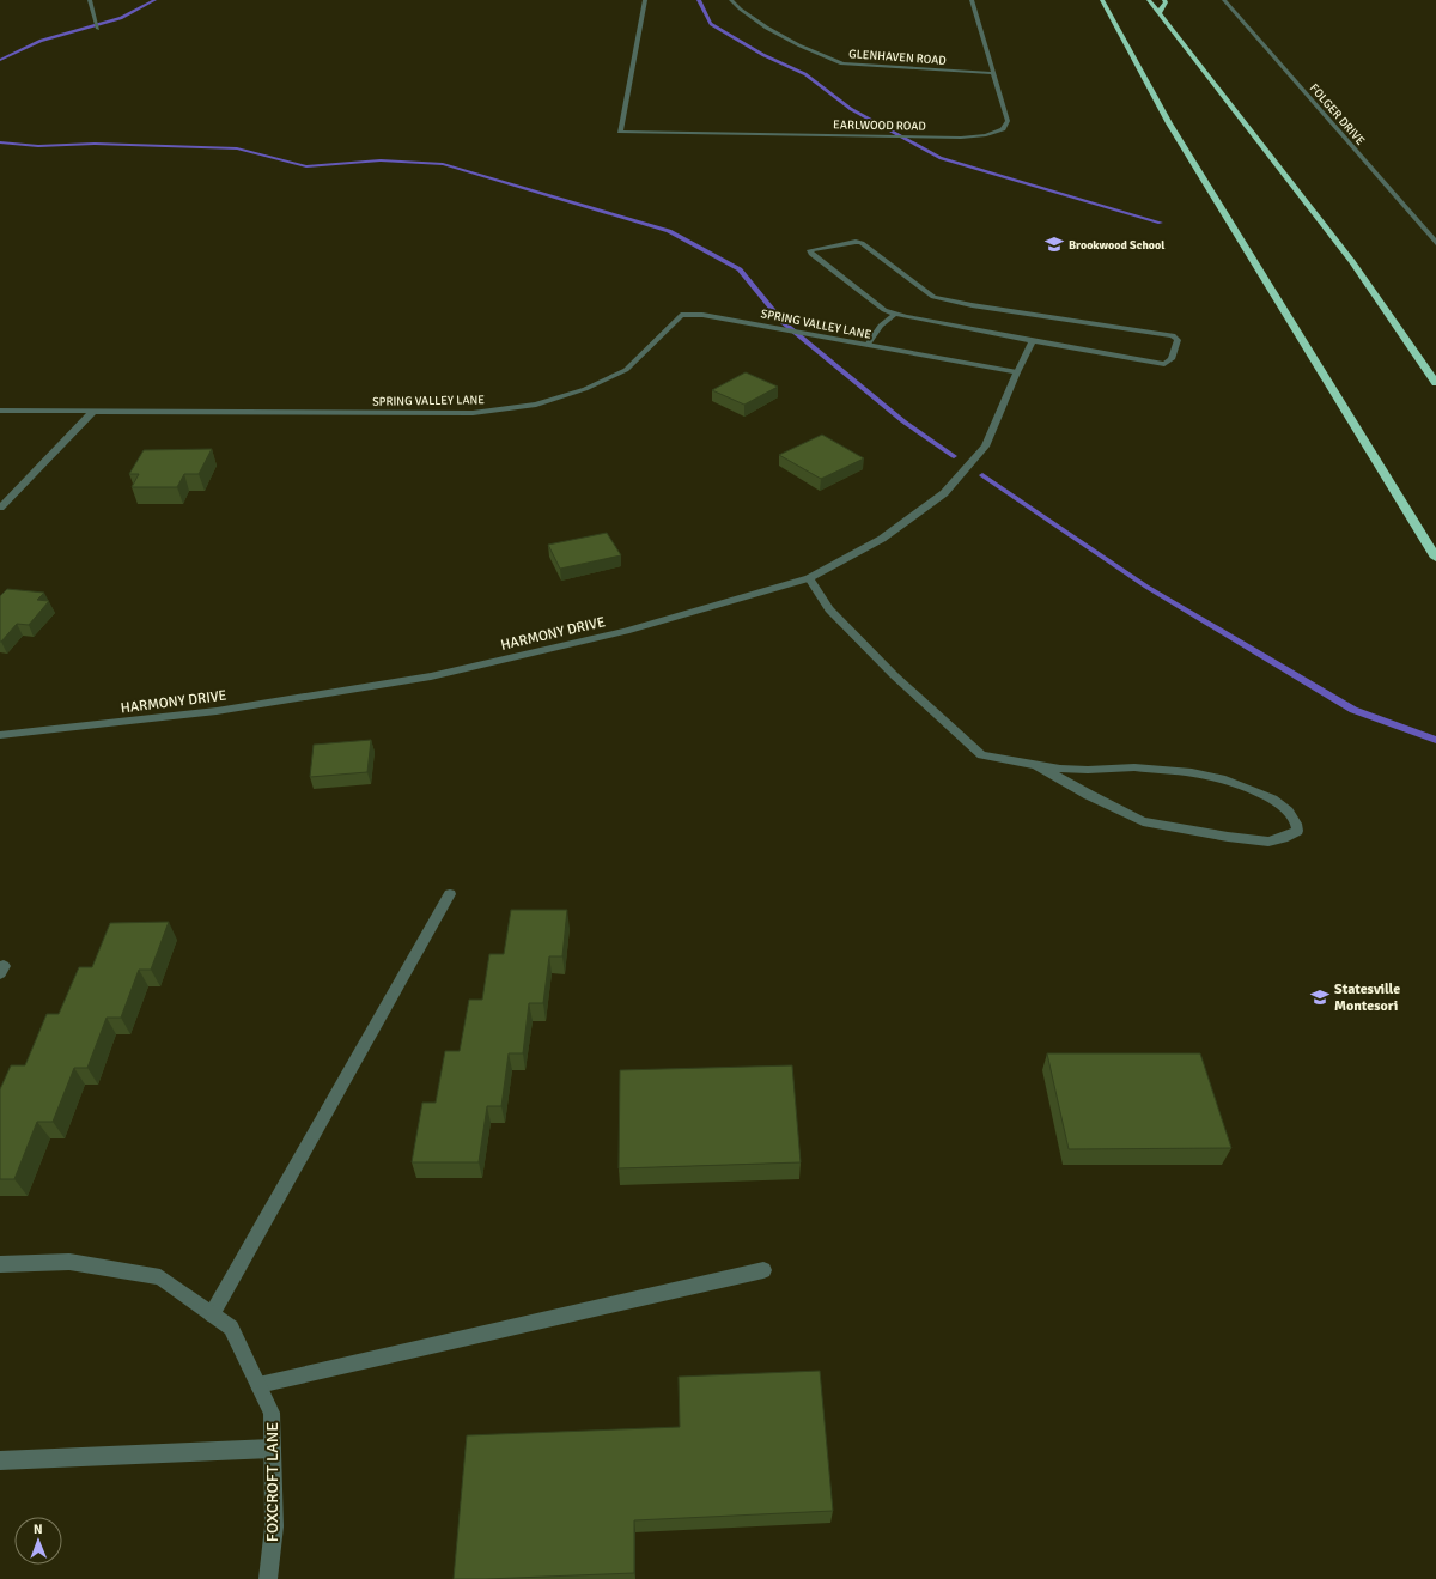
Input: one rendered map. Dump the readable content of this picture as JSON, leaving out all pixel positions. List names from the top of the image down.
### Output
{
  "streets": {
    "street": [
      "GLENHAVEN ROAD",
      "FOLGER DRIVE",
      "EARLWOOD ROAD",
      "SPRING VALLEY LANE",
      "HARMONY DRIVE",
      "FOXCROFT LANE"
    ]
  },
  "crossings": [
    ["GLENHAVEN ROAD", "EARLWOOD ROAD"],
    ["SPRING VALLEY LANE", "HARMONY DRIVE"]
  ],
  "places": {
    "school or university": ["Brookwood School", "Statesville Montesori"]
  },
  "north": "top"
}
